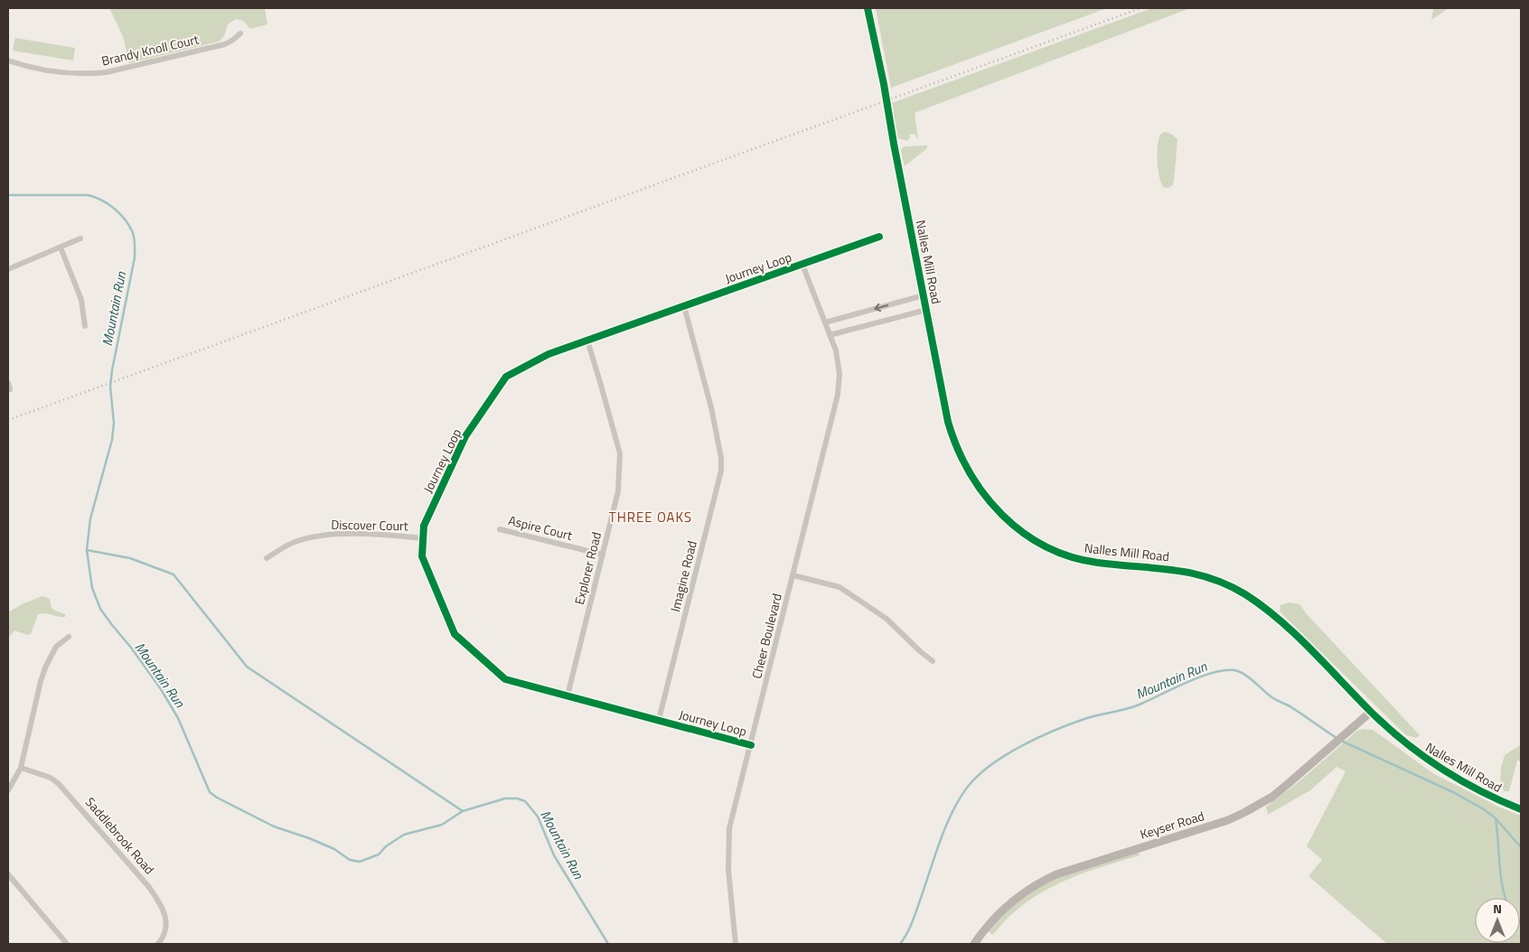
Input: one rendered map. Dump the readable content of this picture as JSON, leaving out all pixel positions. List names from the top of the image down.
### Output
{
  "streets": {
    "street": [
      "Brandy Knoll Court",
      "Nalles Mill Road",
      "Journey Loop",
      "Discover Court",
      "Aspire Court",
      "Explorer Road",
      "Imagine Road",
      "Cheer Boulevard",
      "Keyser Road",
      "Saddlebrook Road"
    ]
  },
  "crossings": [
    ["Nalles Mill Road", "Keyser Road"],
    ["Journey Loop", "Discover Court"],
    ["Journey Loop", "Explorer Road"],
    ["Journey Loop", "Imagine Road"],
    ["Journey Loop", "Cheer Boulevard"],
    ["Aspire Court", "Explorer Road"]
  ],
  "districts": ["THREE OAKS"],
  "water": ["Mountain Run"],
  "north": "top"
}
